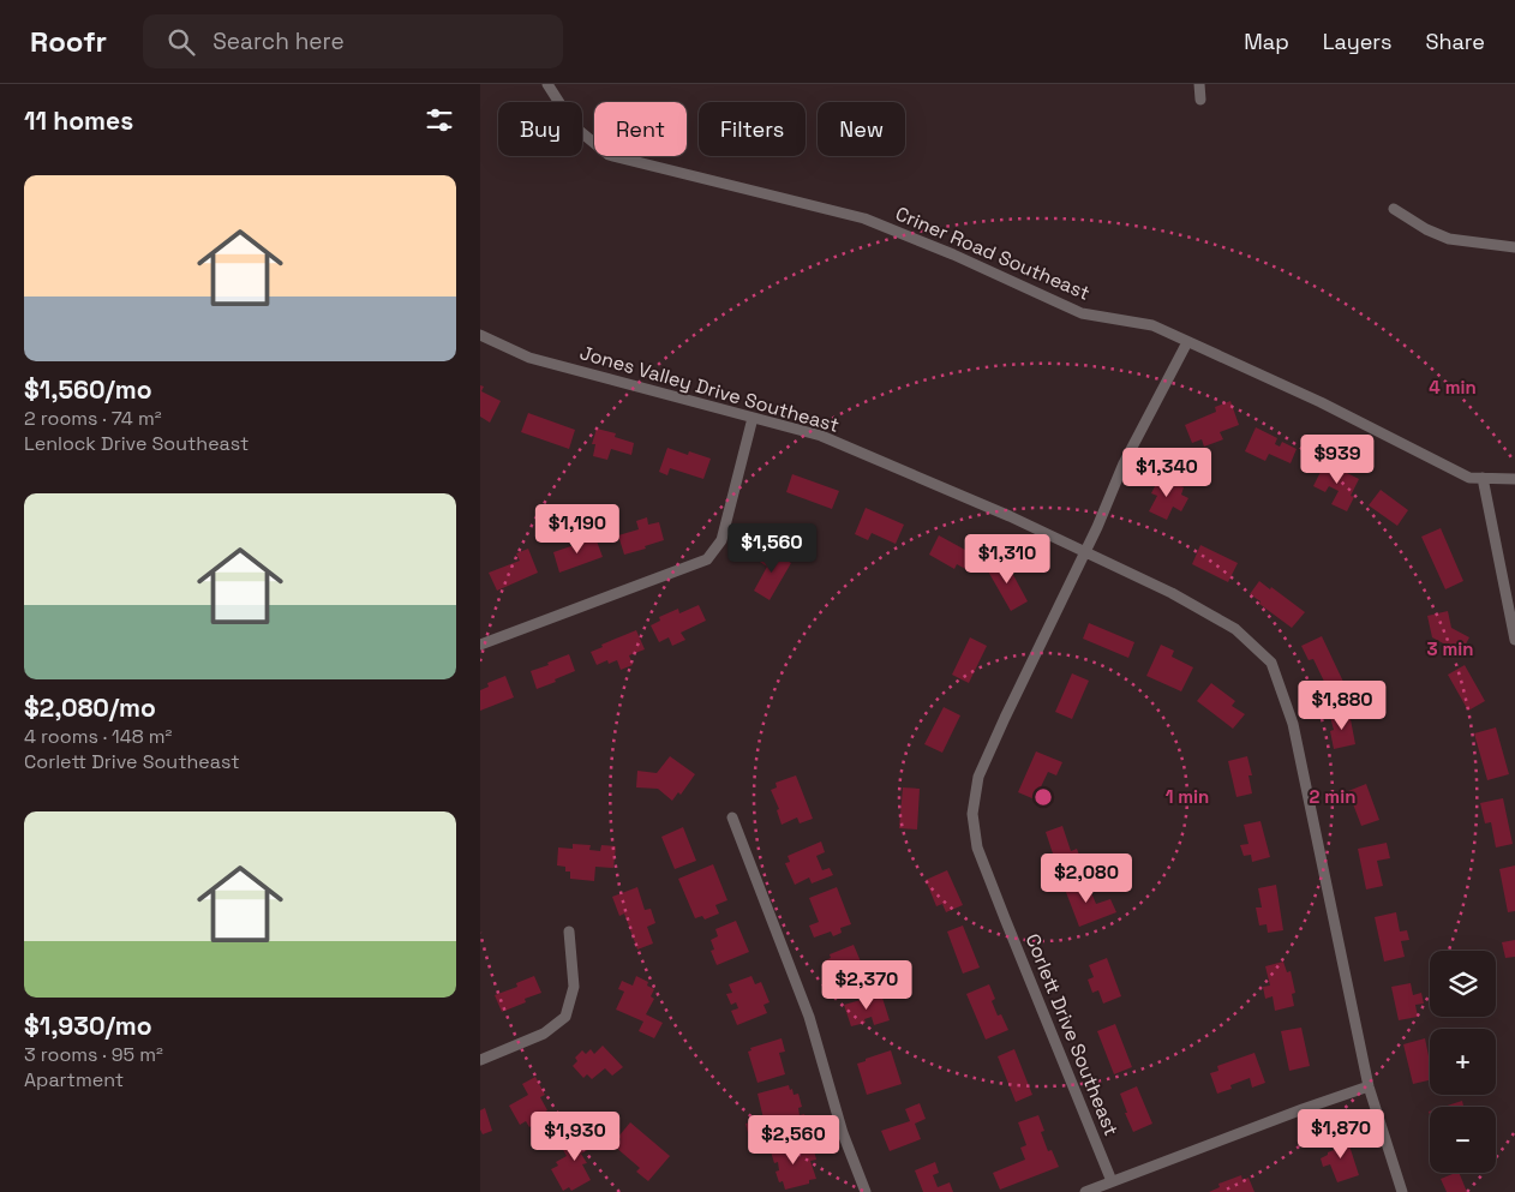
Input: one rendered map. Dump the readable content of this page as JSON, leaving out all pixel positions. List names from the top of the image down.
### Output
{
  "streets": {
    "street": ["Criner Road Southeast", "Jones Valley Drive Southeast", "Corlett Drive Southeast"]
  },
  "crossings": [
    ["Criner Road Southeast", "Corlett Drive Southeast"],
    ["Jones Valley Drive Southeast", "Corlett Drive Southeast"]
  ],
  "page": {
    "header": "Roofr",
    "search": "Search here",
    "nav": ["Map", "Layers", "Share"],
    "heading": "11 homes",
    "chip": [
      "Buy",
      "Rent",
      "Filters",
      "New"
    ],
    "list": [
      {
        "name": "$1,560/mo",
        "note": "2 rooms · 74 m² · Lenlock Drive Southeast"
      },
      {
        "name": "$2,080/mo",
        "note": "4 rooms · 148 m² · Corlett Drive Southeast"
      },
      {
        "name": "$1,930/mo",
        "note": "3 rooms · 95 m² · Apartment"
      }
    ],
    "price": [
      "$939",
      "$1,340",
      "$1,190",
      "$1,560",
      "$1,310",
      "$1,880",
      "$2,080",
      "$2,370",
      "$1,870",
      "$1,930",
      "$2,560"
    ],
    "map_buttons": ["+", "−"]
  },
  "rings": [
    "4 min",
    "3 min",
    "1 min",
    "2 min"
  ]
}
